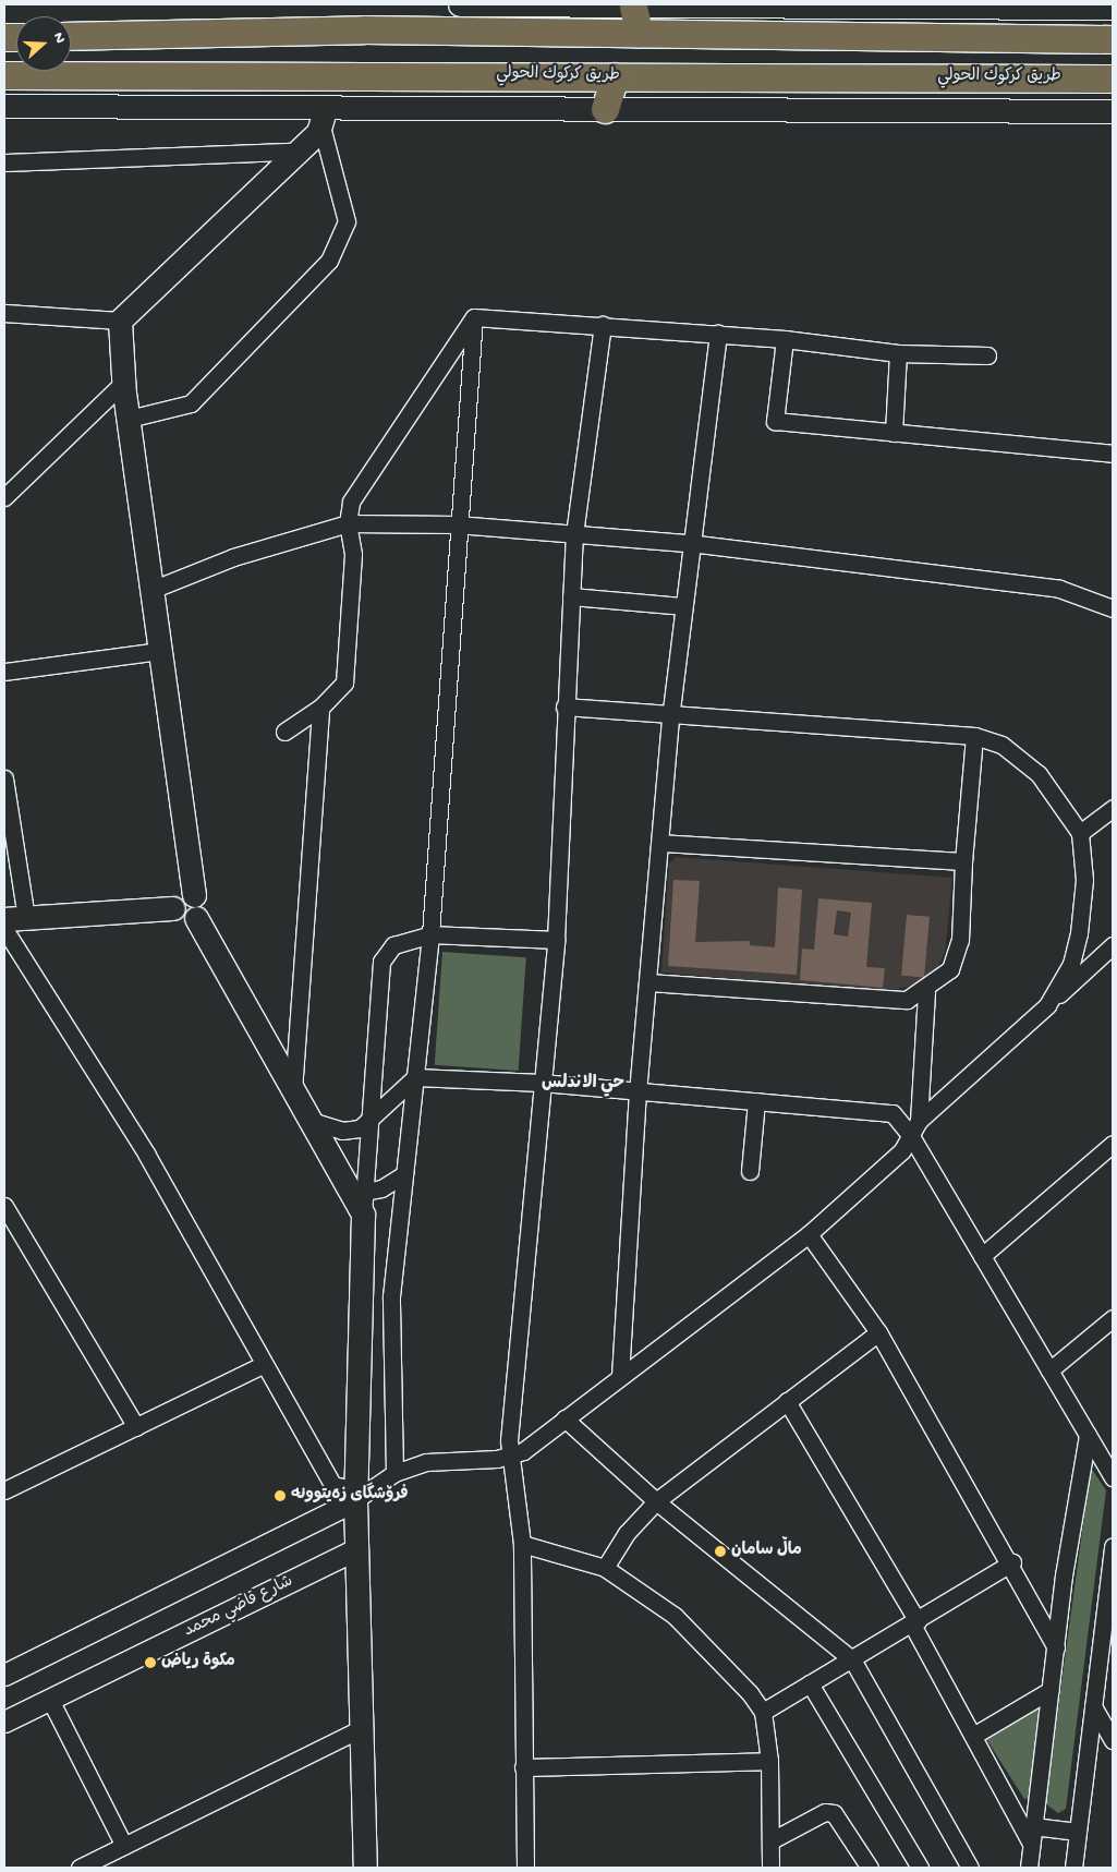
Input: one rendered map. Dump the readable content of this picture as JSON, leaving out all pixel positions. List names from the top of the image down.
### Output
{
  "streets": {
    "highway": ["طريق كركوك الحولي"],
    "street": ["شارع قاضي محمد"]
  },
  "districts": ["حي الاندلس"],
  "places": ["فرۆشگای زەیتوونە", "ماڵ سامان", "مكوة رياض"],
  "north": "right"
}
